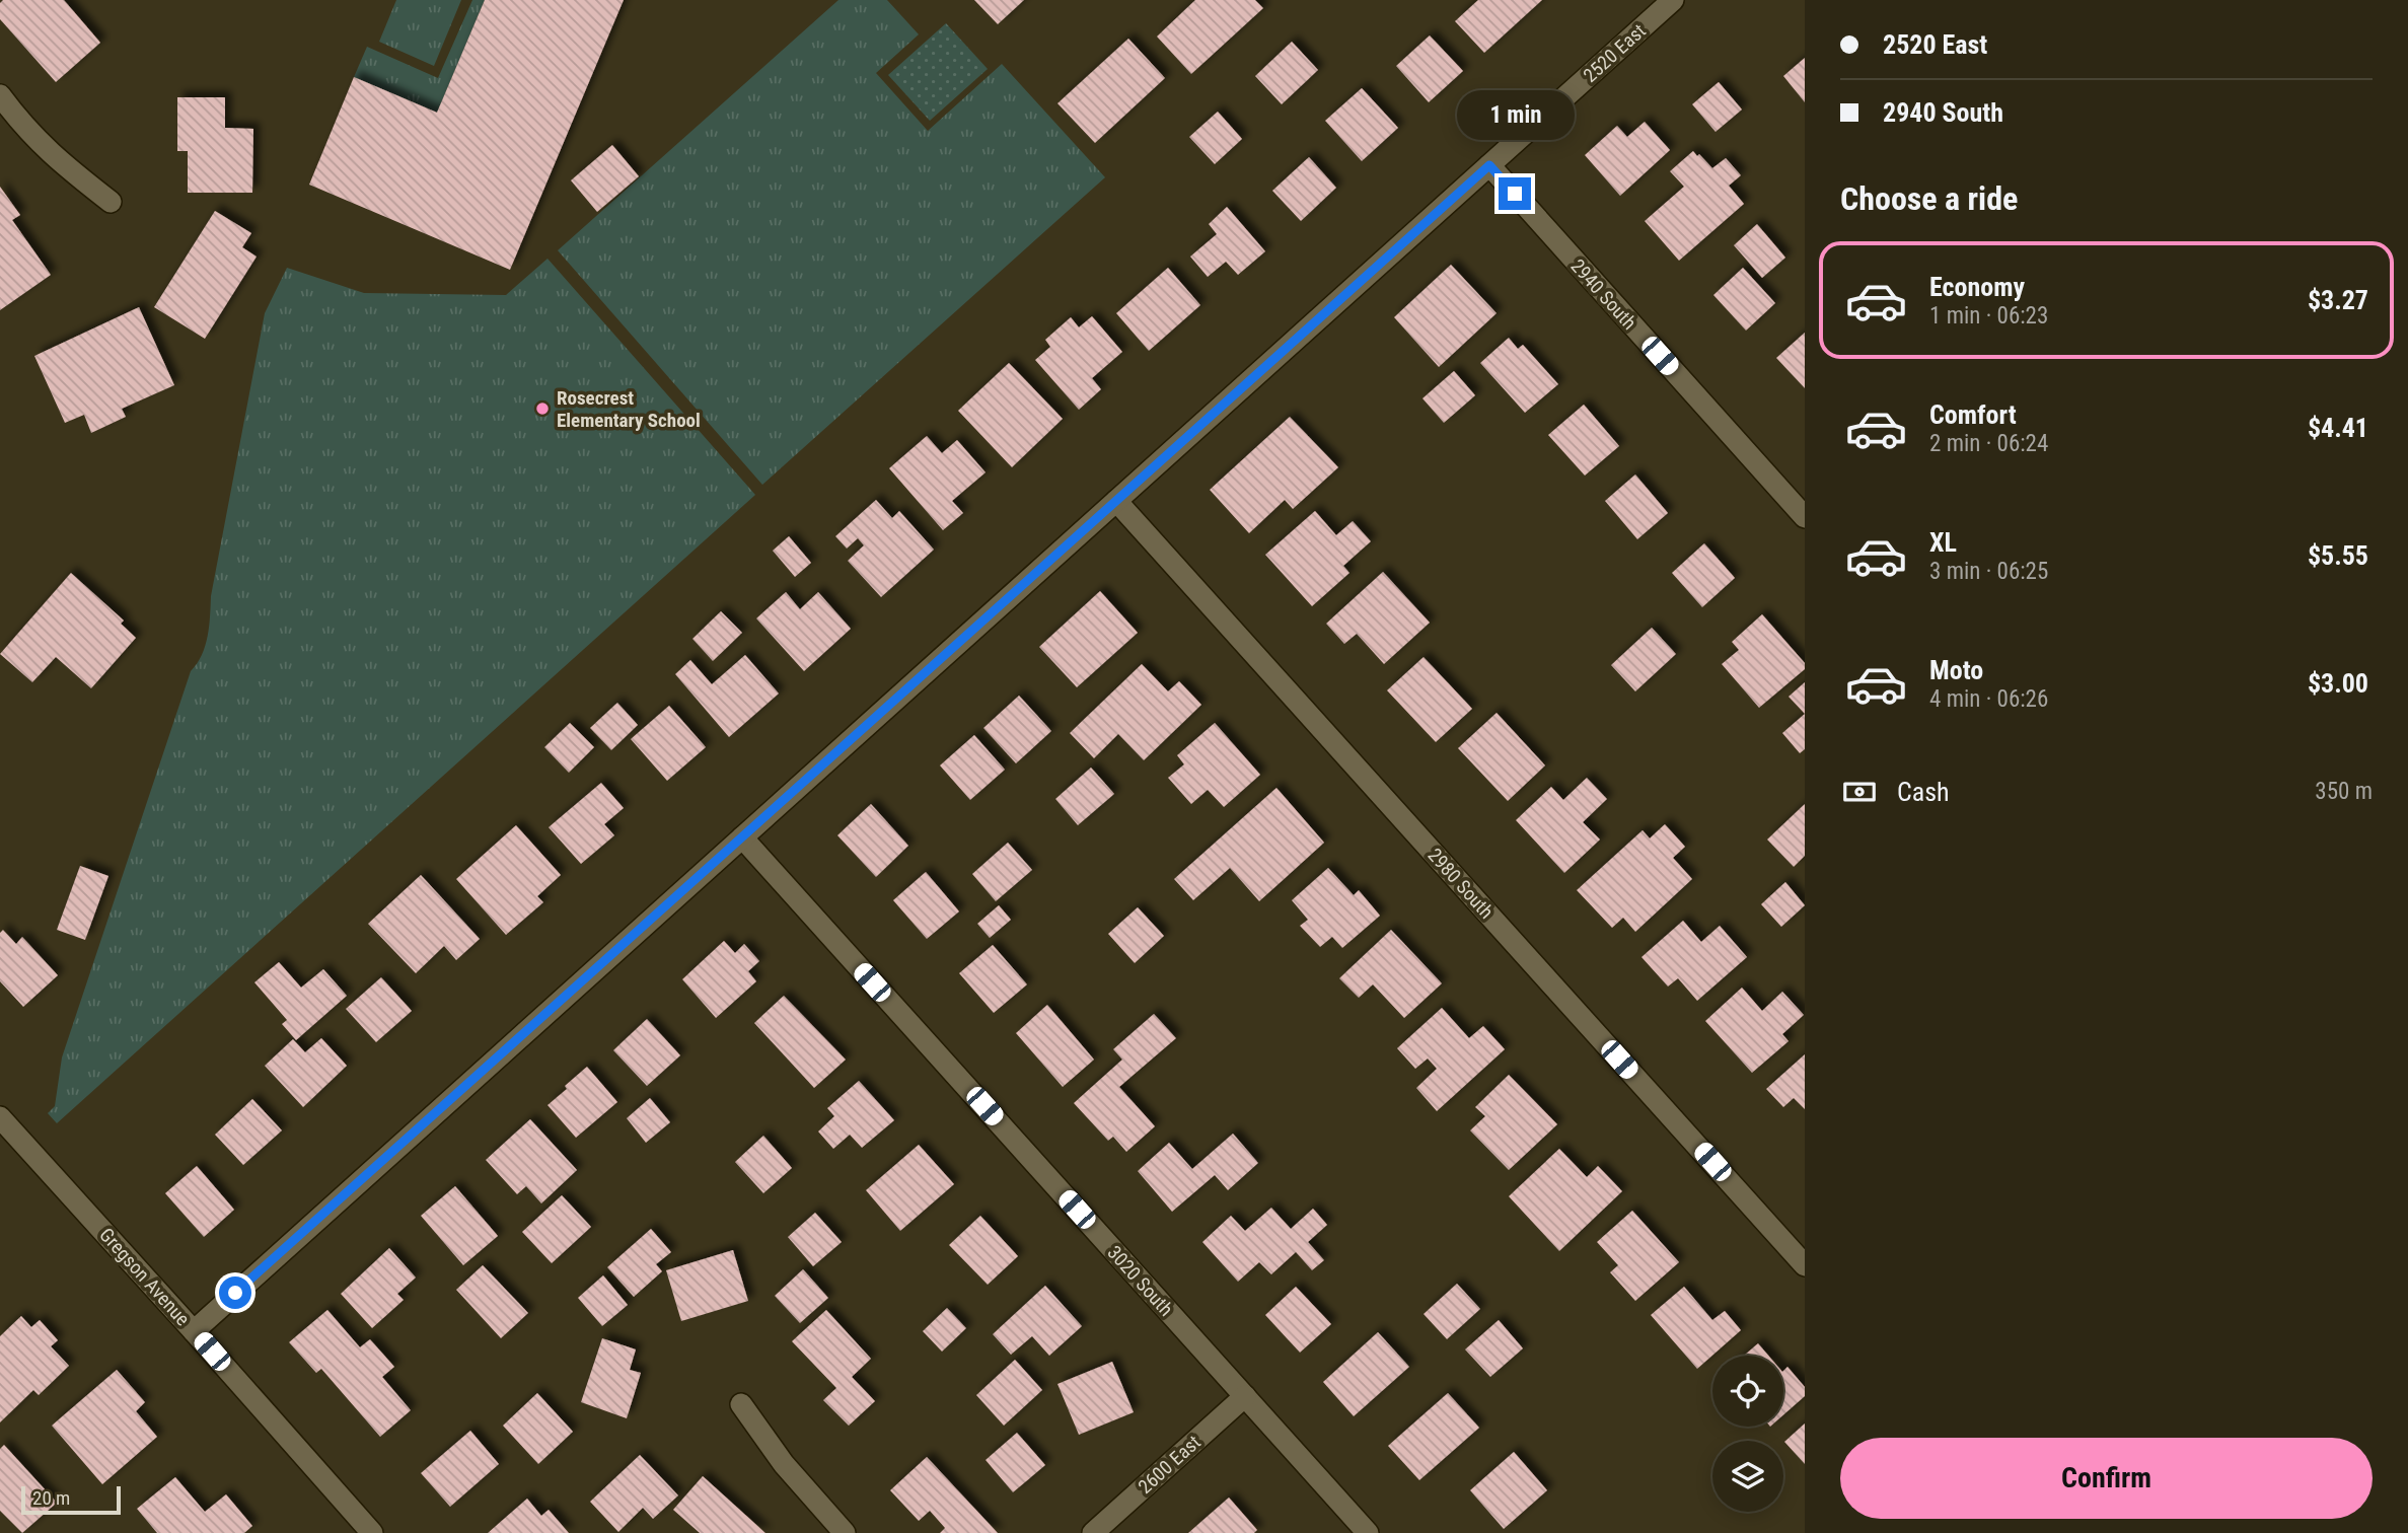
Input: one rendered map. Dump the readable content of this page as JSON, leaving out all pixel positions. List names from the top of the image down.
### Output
{
  "streets": {
    "street": [
      "2520 East",
      "2940 South",
      "2980 South",
      "Gregson Avenue",
      "3020 South",
      "2600 East"
    ]
  },
  "crossings": [
    ["2520 East", "2940 South"],
    ["2520 East", "2980 South"],
    ["2520 East", "Gregson Avenue"],
    ["2520 East", "3020 South"],
    ["3020 South", "2600 East"]
  ],
  "places": ["Rosecrest Elementary School"],
  "scale_bar": "20 m",
  "page": {
    "banner": ["2520 East", "2940 South"],
    "bubble": "1 min",
    "heading": "Choose a ride",
    "list": [
      {
        "name": "Economy",
        "note": "1 min · 06:23",
        "value": "$3.27"
      },
      {
        "name": "Comfort",
        "note": "2 min · 06:24",
        "value": "$4.41"
      },
      {
        "name": "XL",
        "note": "3 min · 06:25",
        "value": "$5.55"
      },
      {
        "name": "Moto",
        "note": "4 min · 06:26",
        "value": "$3.00"
      }
    ],
    "pay": ["Cash", "350 m"],
    "buttons": "Confirm",
    "scale": "20 m"
  }
}
